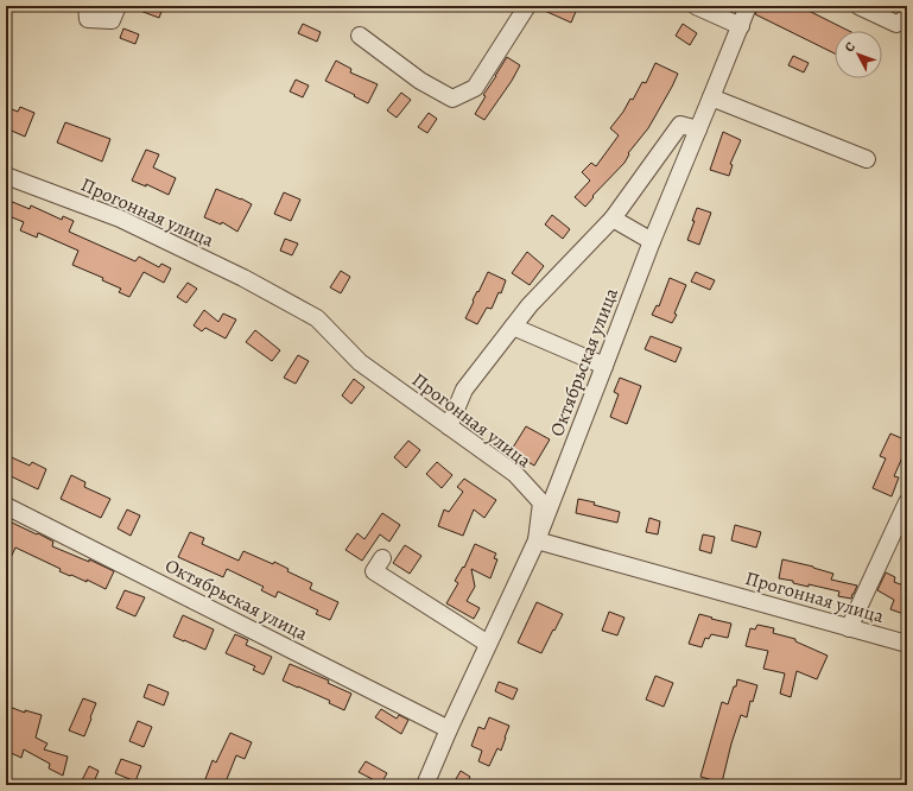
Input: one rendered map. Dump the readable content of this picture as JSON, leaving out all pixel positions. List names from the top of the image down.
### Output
{
  "streets": {
    "street": ["Прогонная улица", "Октябрьская улица"]
  },
  "crossings": [
    ["Прогонная улица", "Октябрьская улица"]
  ],
  "north": "top left"
}
